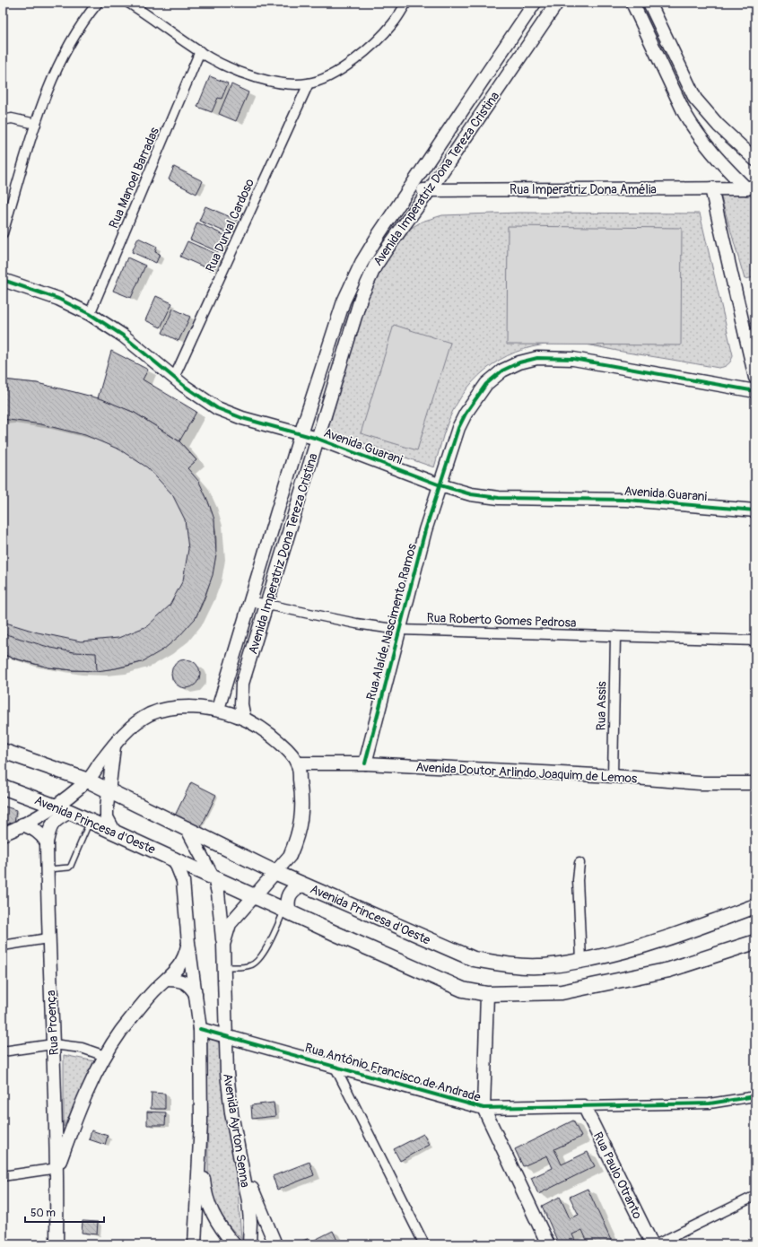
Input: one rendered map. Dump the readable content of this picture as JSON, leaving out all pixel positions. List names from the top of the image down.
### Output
{
  "streets": {
    "main road": [
      "Avenida Imperatriz Dona Tereza Cristina",
      "Rua Imperatriz Dona Amélia",
      "Avenida Guarani",
      "Rua Alaíde Nascimento Ramos",
      "Avenida Doutor Arlindo Joaquim de Lemos",
      "Avenida Princesa d'Oeste",
      "Rua Proença",
      "Rua Antônio Francisco de Andrade",
      "Avenida Ayrton Senna",
      "Rua Paulo Otranto"
    ],
    "street": [
      "Rua Manoel Barradas",
      "Rua Durval Cardoso",
      "Rua Roberto Gomes Pedrosa",
      "Rua Assis"
    ]
  },
  "crossings": [
    ["Rua Manoel Barradas", "Avenida Guarani"],
    ["Avenida Imperatriz Dona Tereza Cristina", "Rua Imperatriz Dona Amélia"],
    ["Avenida Imperatriz Dona Tereza Cristina", "Avenida Guarani"],
    ["Avenida Imperatriz Dona Tereza Cristina", "Rua Roberto Gomes Pedrosa"],
    ["Rua Durval Cardoso", "Avenida Guarani"],
    ["Avenida Guarani", "Rua Alaíde Nascimento Ramos"],
    ["Rua Roberto Gomes Pedrosa", "Rua Alaíde Nascimento Ramos"],
    ["Rua Roberto Gomes Pedrosa", "Rua Assis"],
    ["Rua Alaíde Nascimento Ramos", "Avenida Doutor Arlindo Joaquim de Lemos"],
    ["Rua Assis", "Avenida Doutor Arlindo Joaquim de Lemos"],
    ["Avenida Doutor Arlindo Joaquim de Lemos", "Avenida Ayrton Senna"],
    ["Avenida Princesa d'Oeste", "Rua Proença"],
    ["Avenida Princesa d'Oeste", "Avenida Ayrton Senna"],
    ["Rua Antônio Francisco de Andrade", "Avenida Ayrton Senna"],
    ["Rua Antônio Francisco de Andrade", "Rua Paulo Otranto"]
  ],
  "scale_bar": "50 m"
}
